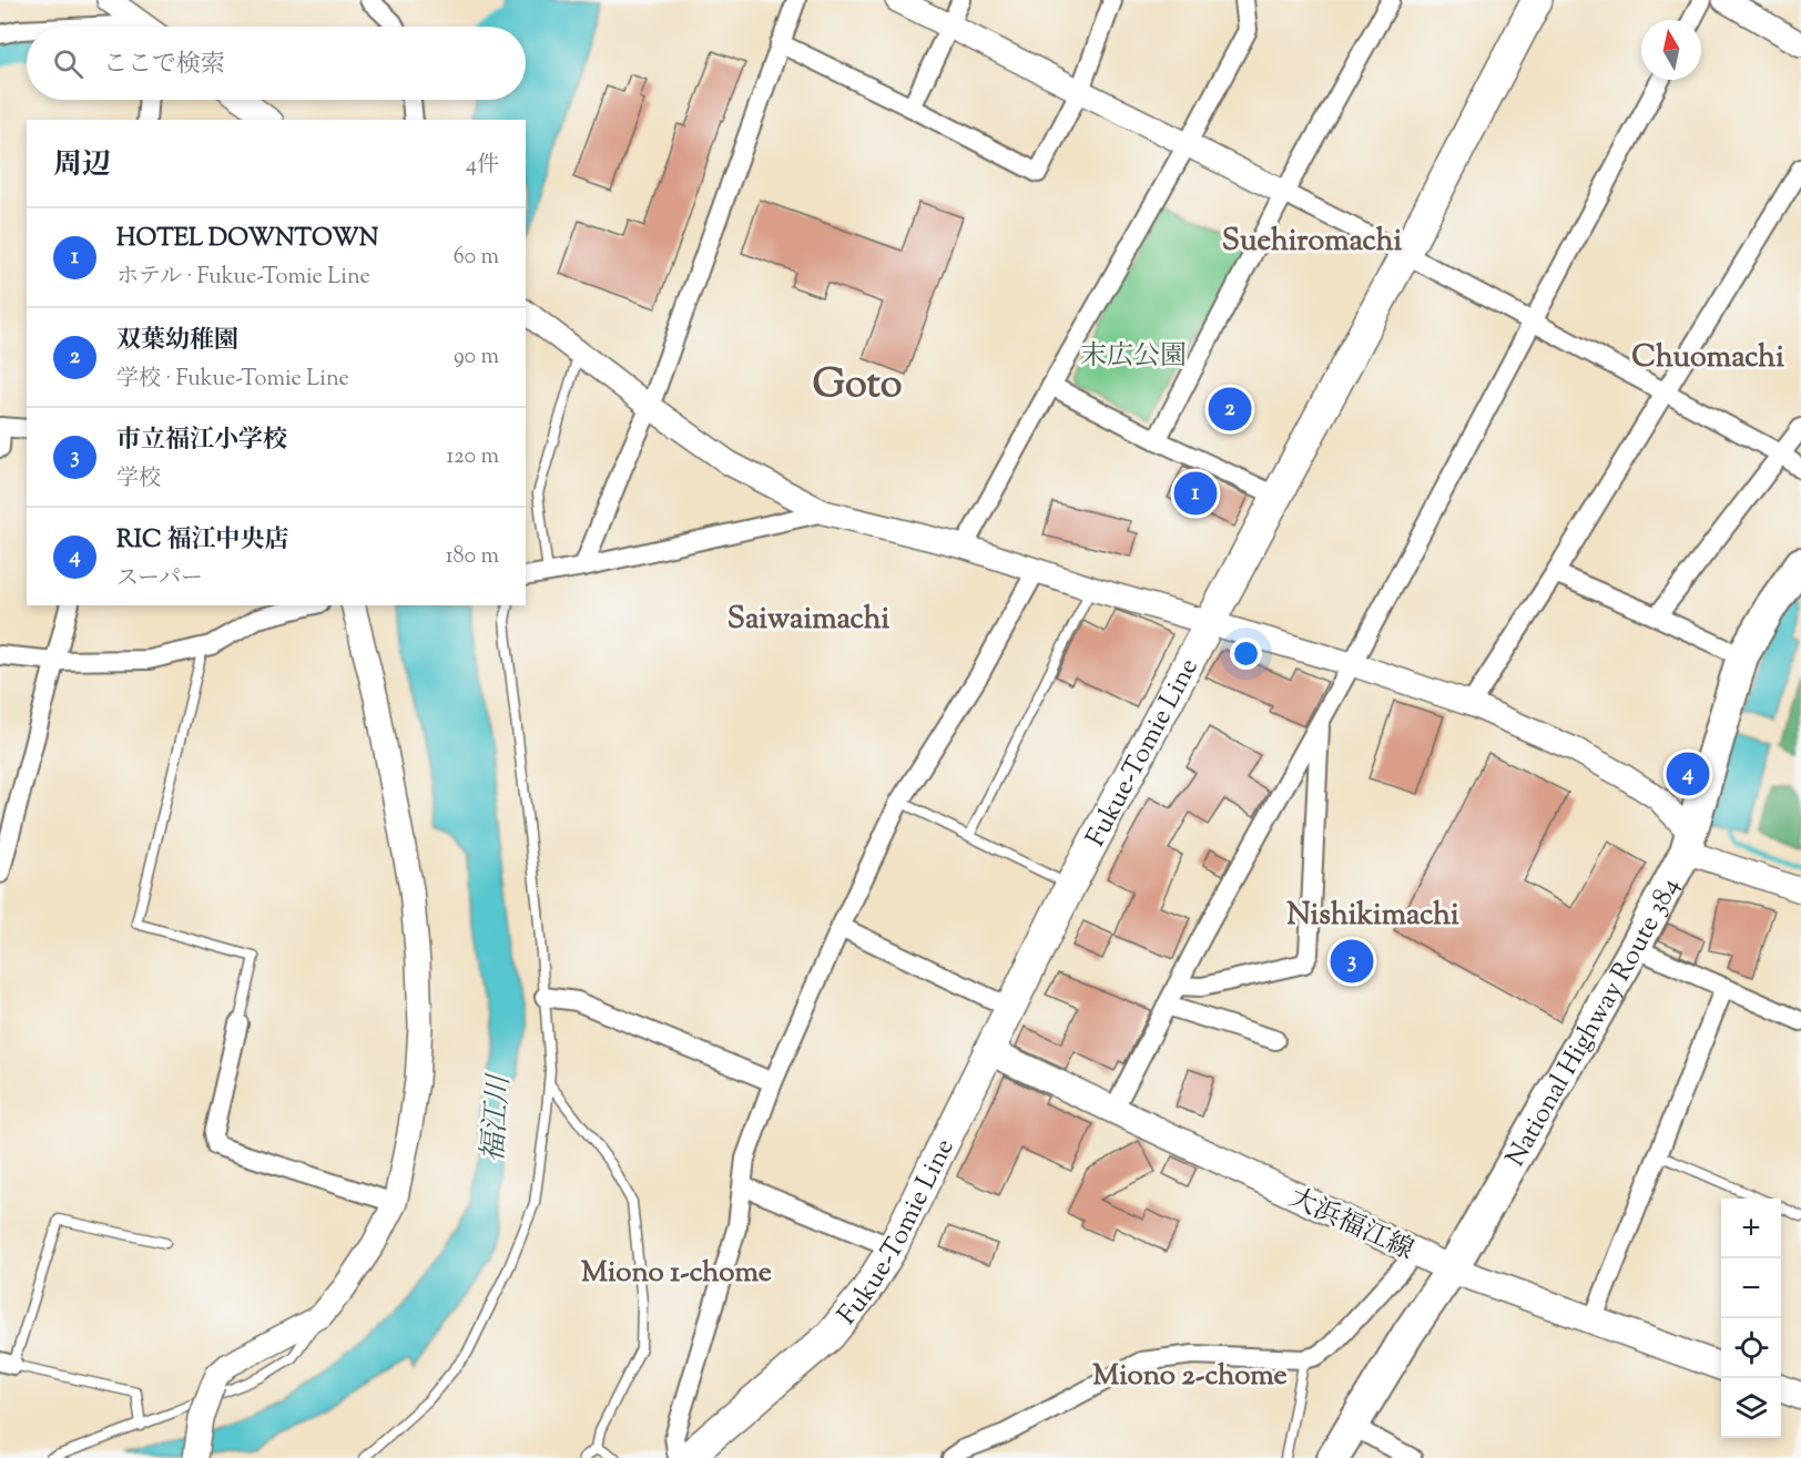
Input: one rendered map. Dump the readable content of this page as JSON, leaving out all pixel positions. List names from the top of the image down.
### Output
{
  "streets": {
    "highway": ["National Highway Route 384"],
    "main road": ["Fukue-Tomie Line", "大浜福江線"]
  },
  "crossings": [
    ["Fukue-Tomie Line", "大浜福江線"],
    ["National Highway Route 384", "大浜福江線"]
  ],
  "districts": [
    "Suehiromachi",
    "Chuomachi",
    "Goto",
    "Saiwaimachi",
    "Nishikimachi",
    "Miono 1-chome",
    "Miono 2-chome"
  ],
  "water": ["福江川"],
  "parks": ["末広公園"],
  "north": "top",
  "page": {
    "search": "ここで検索",
    "heading": ["周辺", "4件"],
    "list": [
      {
        "mark": "1",
        "name": "HOTEL DOWNTOWN",
        "note": "ホテル · Fukue-Tomie Line",
        "value": "60 m"
      },
      {
        "mark": "2",
        "name": "双葉幼稚園",
        "note": "学校 · Fukue-Tomie Line",
        "value": "90 m"
      },
      {
        "mark": "3",
        "name": "市立福江小学校",
        "note": "学校",
        "value": "120 m"
      },
      {
        "mark": "4",
        "name": "RIC 福江中央店",
        "note": "スーパー",
        "value": "180 m"
      }
    ],
    "pins": [
      "2",
      "1",
      "4",
      "3"
    ],
    "map_buttons": ["+", "−"]
  }
}
